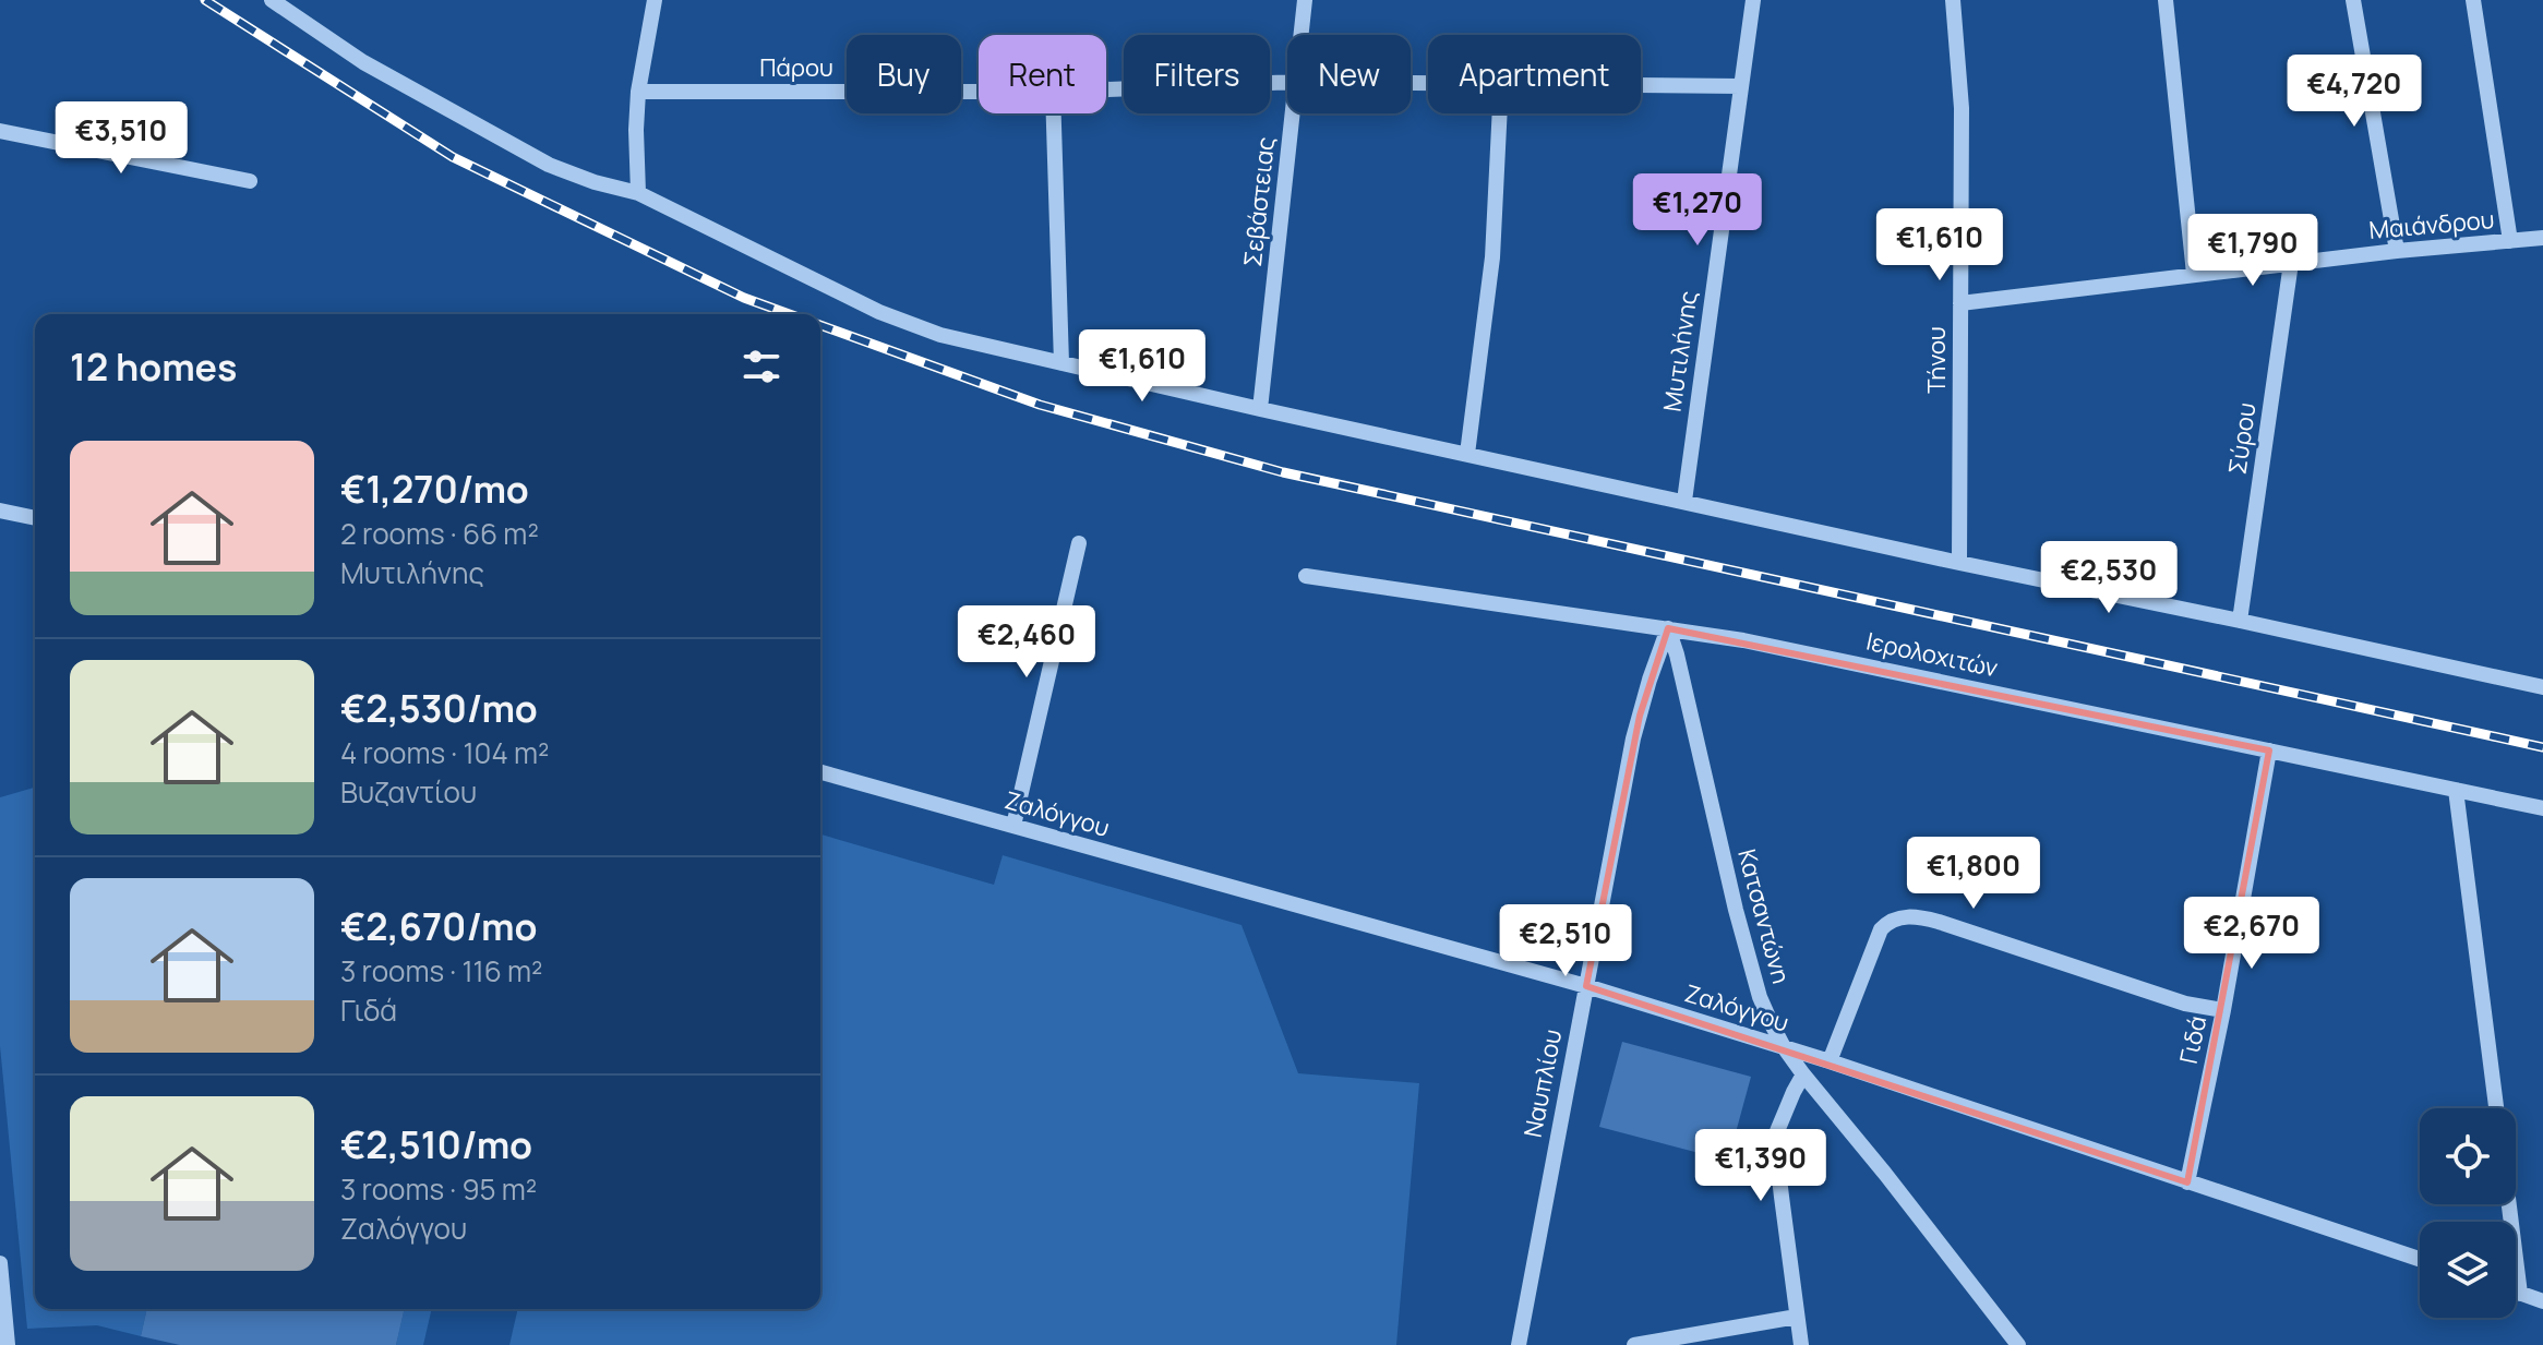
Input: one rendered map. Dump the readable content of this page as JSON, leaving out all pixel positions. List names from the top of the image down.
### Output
{
  "streets": {
    "street": [
      "Πάρου",
      "Σεβάστειας",
      "Μαιάνδρου",
      "Μυτιλήνης",
      "Τήνου",
      "Σύρου",
      "Ιερολοχιτών",
      "Ζαλόγγου",
      "Κατσαντώνη",
      "Γιδά",
      "Ναυπλίου"
    ]
  },
  "crossings": [
    ["Πάρου", "Μυτιλήνης"],
    ["Μαιάνδρου", "Τήνου"],
    ["Μαιάνδρου", "Σύρου"],
    ["Ιερολοχιτών", "Κατσαντώνη"],
    ["Ιερολοχιτών", "Γιδά"],
    ["Ιερολοχιτών", "Ναυπλίου"],
    ["Ζαλόγγου", "Κατσαντώνη"],
    ["Ζαλόγγου", "Γιδά"],
    ["Ζαλόγγου", "Ναυπλίου"],
    ["Κατσαντώνη", "Ναυπλίου"]
  ],
  "page": {
    "chip": [
      "Buy",
      "Rent",
      "Filters",
      "New",
      "Apartment"
    ],
    "price": [
      "€4,720",
      "€3,510",
      "€1,270",
      "€1,610",
      "€1,790",
      "€1,610",
      "€2,530",
      "€2,460",
      "€1,800",
      "€2,670",
      "€2,510",
      "€1,390"
    ],
    "heading": "12 homes",
    "list": [
      {
        "name": "€1,270/mo",
        "note": "2 rooms · 66 m² · Μυτιλήνης"
      },
      {
        "name": "€2,530/mo",
        "note": "4 rooms · 104 m² · Βυζαντίου"
      },
      {
        "name": "€2,670/mo",
        "note": "3 rooms · 116 m² · Γιδά"
      },
      {
        "name": "€2,510/mo",
        "note": "3 rooms · 95 m² · Ζαλόγγου"
      }
    ]
  }
}
